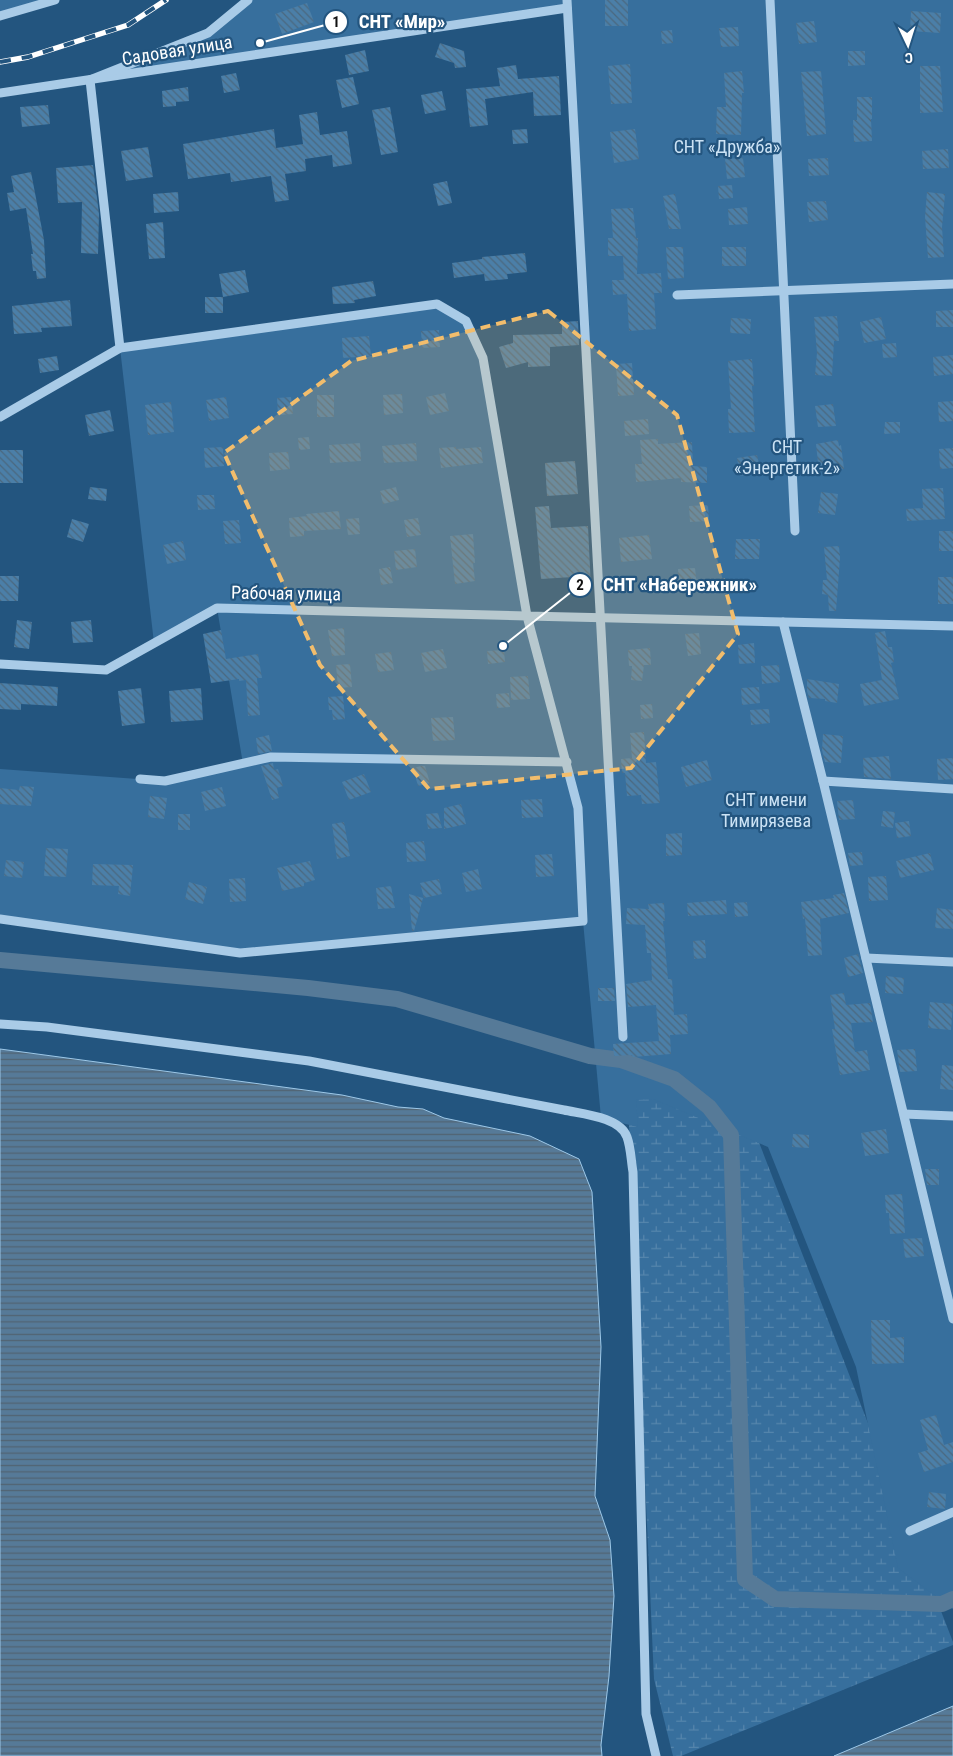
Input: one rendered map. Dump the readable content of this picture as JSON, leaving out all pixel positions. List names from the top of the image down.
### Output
{
  "streets": {
    "street": ["Садовая улица", "Рабочая улица"]
  },
  "parks": ["СНТ «Дружба»", "СНТ «Энергетик-2»", "СНТ имени Тимирязева"],
  "places": ["СНТ «Мир»", "СНТ «Набережник»"],
  "north": "bottom"
}
